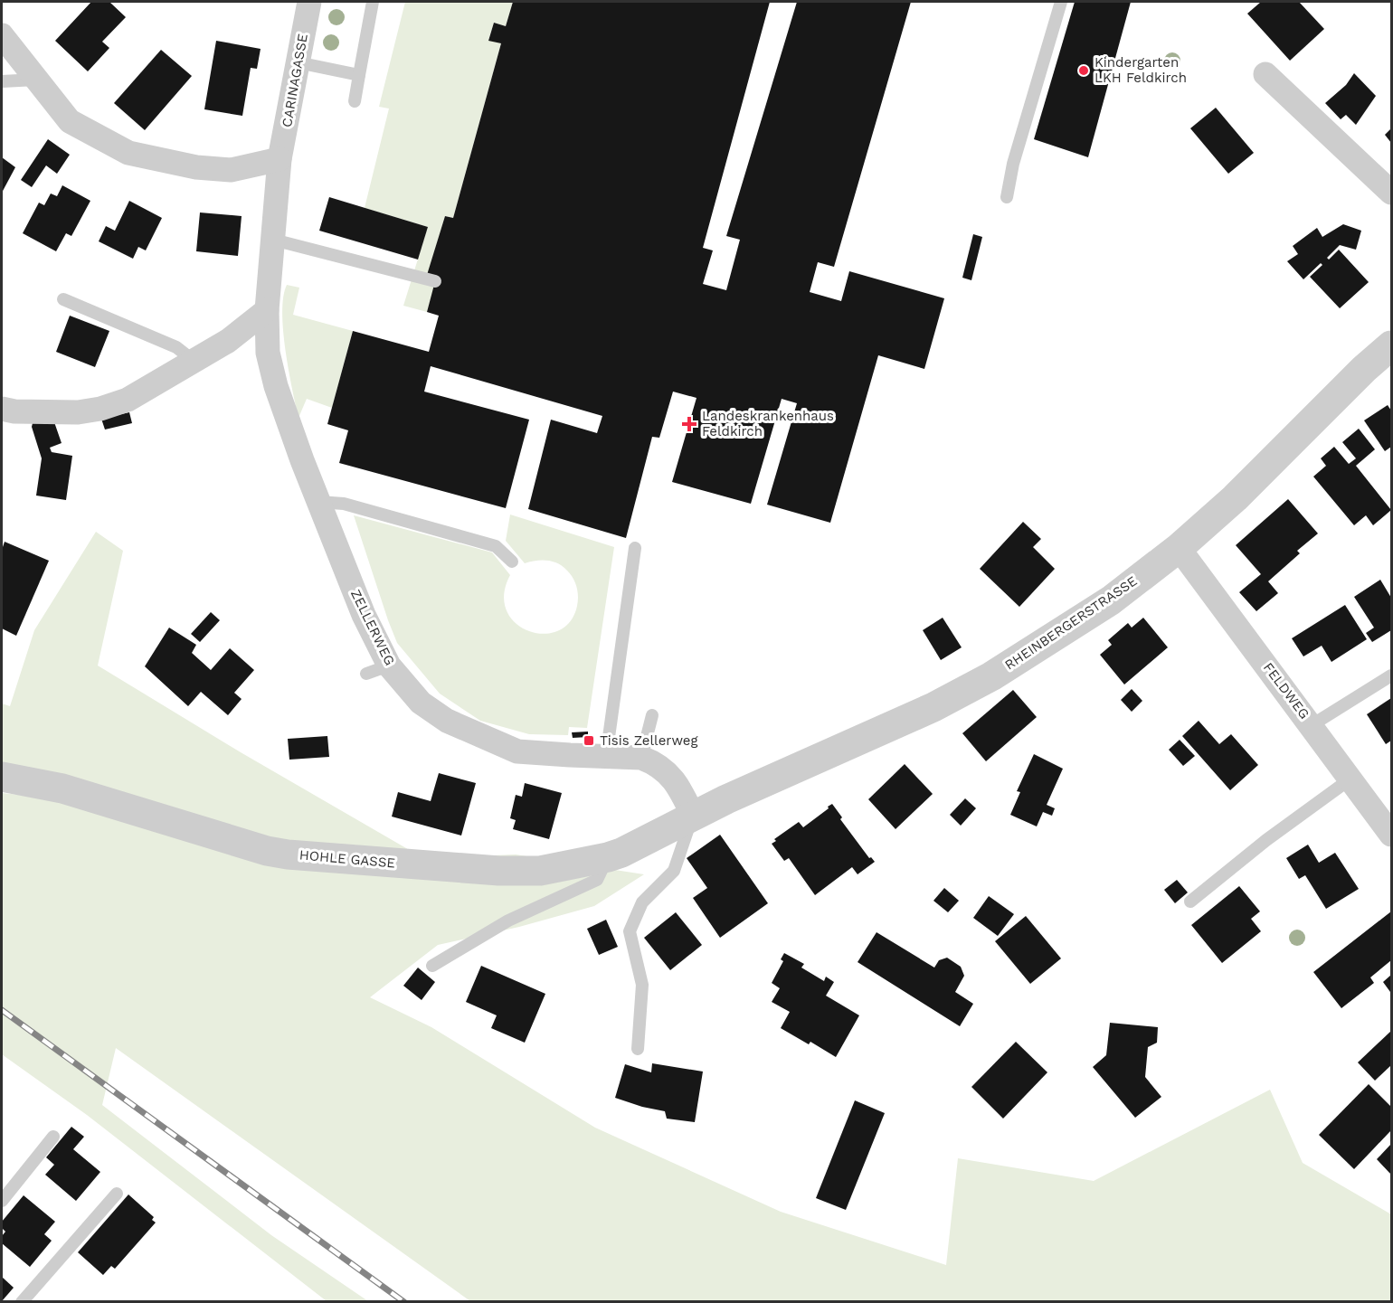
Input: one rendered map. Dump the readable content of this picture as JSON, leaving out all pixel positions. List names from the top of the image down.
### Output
{
  "streets": {
    "street": [
      "CARINAGASSE",
      "RHEINBERGERSTRASSE",
      "ZELLERWEG",
      "FELDWEG",
      "HOHLE GASSE"
    ]
  },
  "crossings": [
    ["CARINAGASSE", "ZELLERWEG"],
    ["RHEINBERGERSTRASSE", "ZELLERWEG"],
    ["RHEINBERGERSTRASSE", "FELDWEG"],
    ["RHEINBERGERSTRASSE", "HOHLE GASSE"],
    ["ZELLERWEG", "HOHLE GASSE"]
  ],
  "places": {
    "other": ["Kindergarten LKH Feldkirch"],
    "health": ["Landeskrankenhaus Feldkirch"],
    "transit": ["Tisis Zellerweg"]
  }
}
